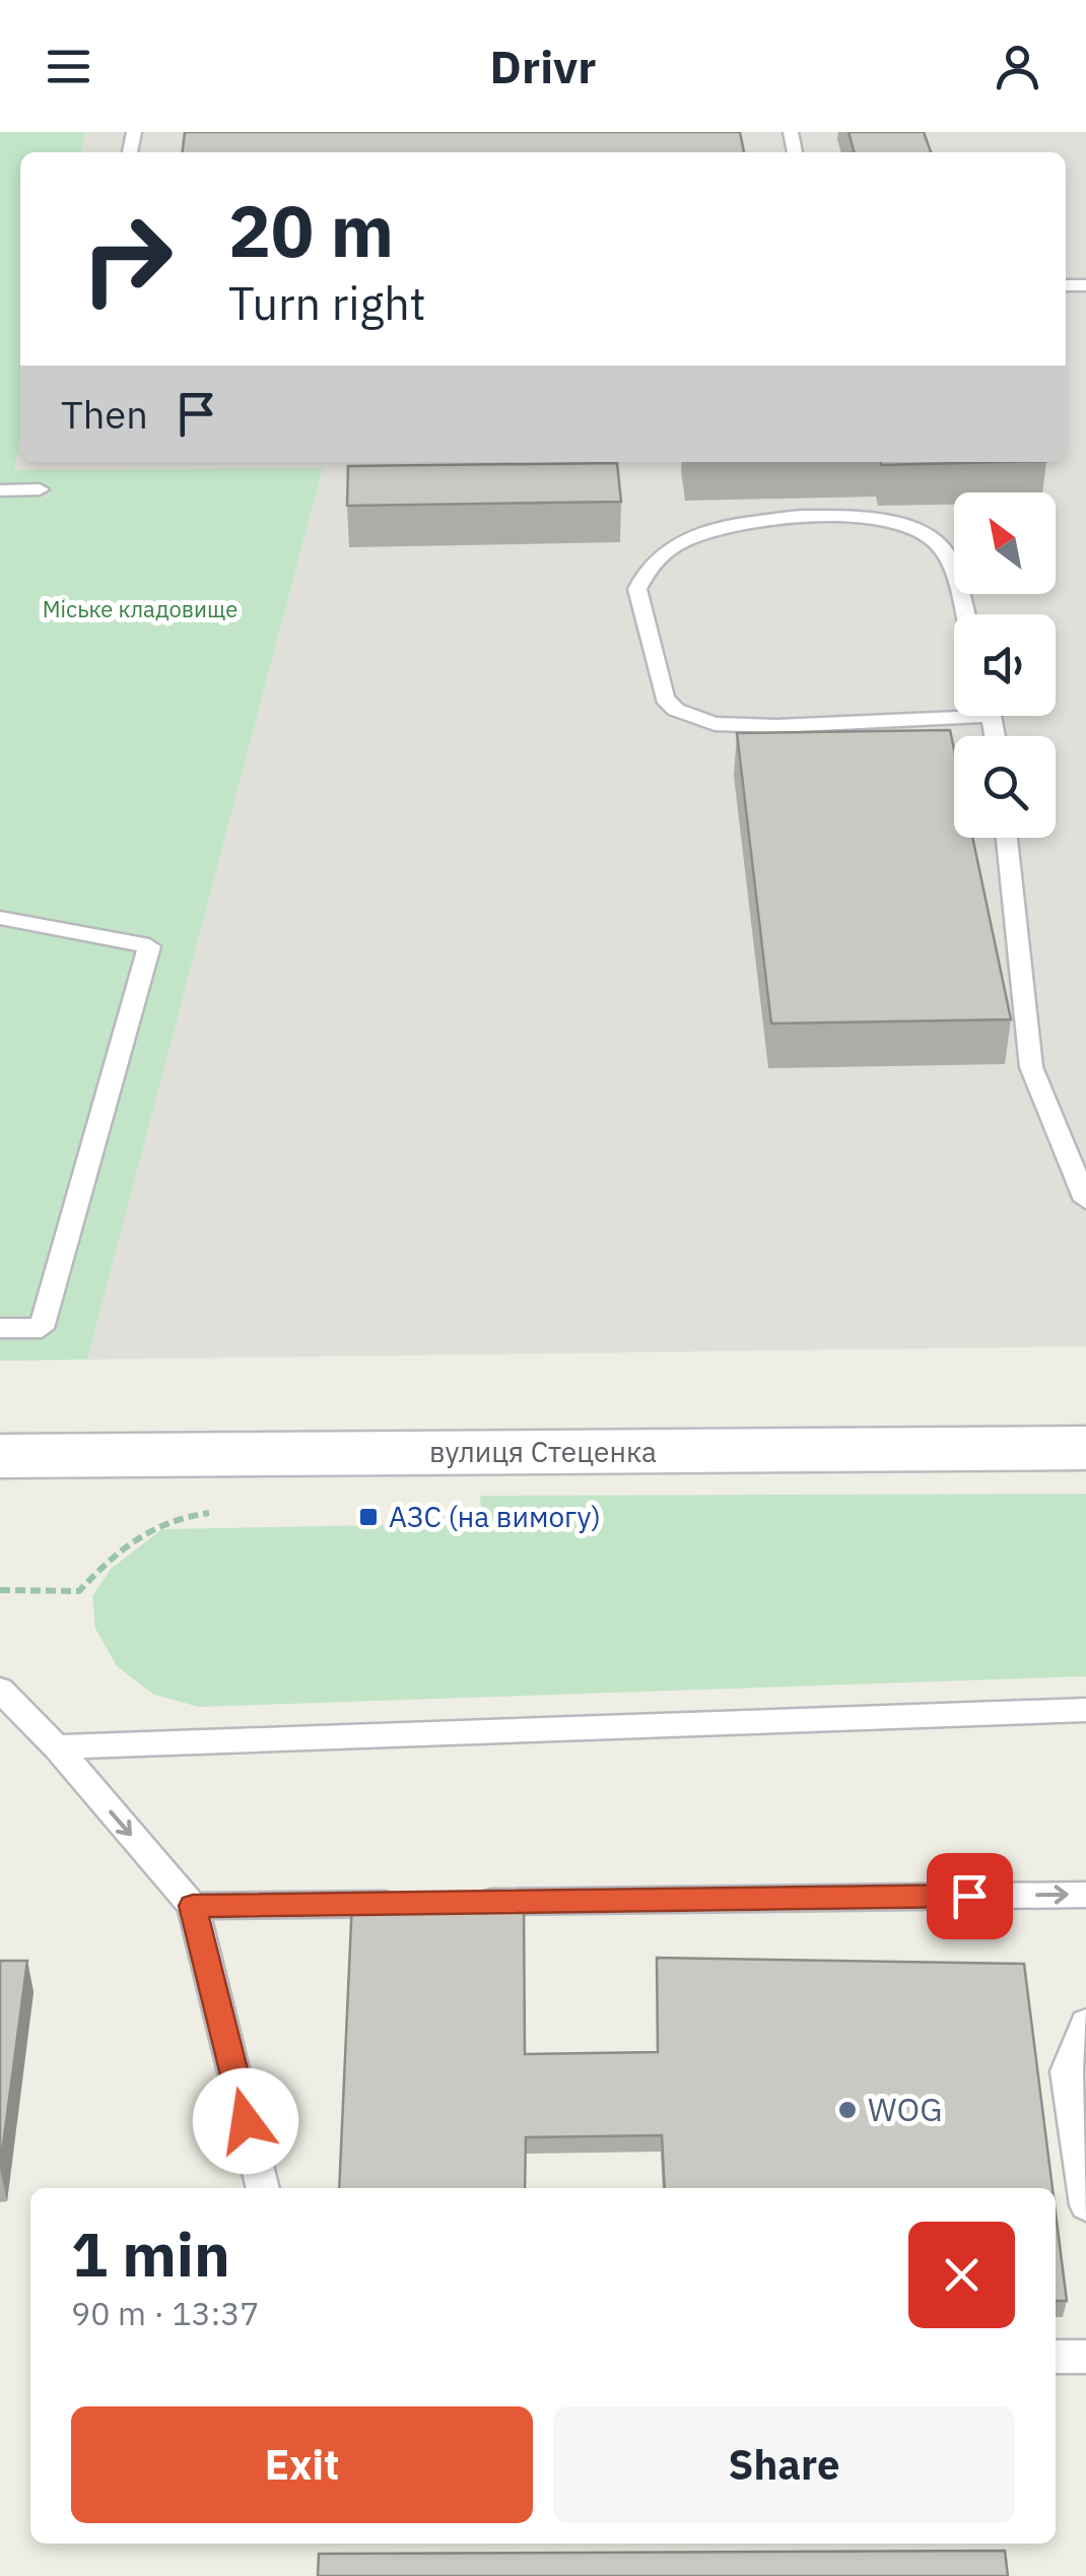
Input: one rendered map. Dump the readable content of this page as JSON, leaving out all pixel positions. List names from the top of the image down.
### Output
{
  "streets": {
    "main road": ["вулиця Стеценка"]
  },
  "parks": ["Міське кладовище"],
  "places": {
    "transit": ["АЗС (на вимогу)"],
    "other": ["WOG"]
  },
  "north": "top left",
  "page": {
    "header": "Drivr",
    "turn": ["20 m", "Turn right"],
    "then": "Then",
    "heading": ["1 min", "90 m · 13:37"],
    "buttons": ["Exit", "Share"]
  }
}
